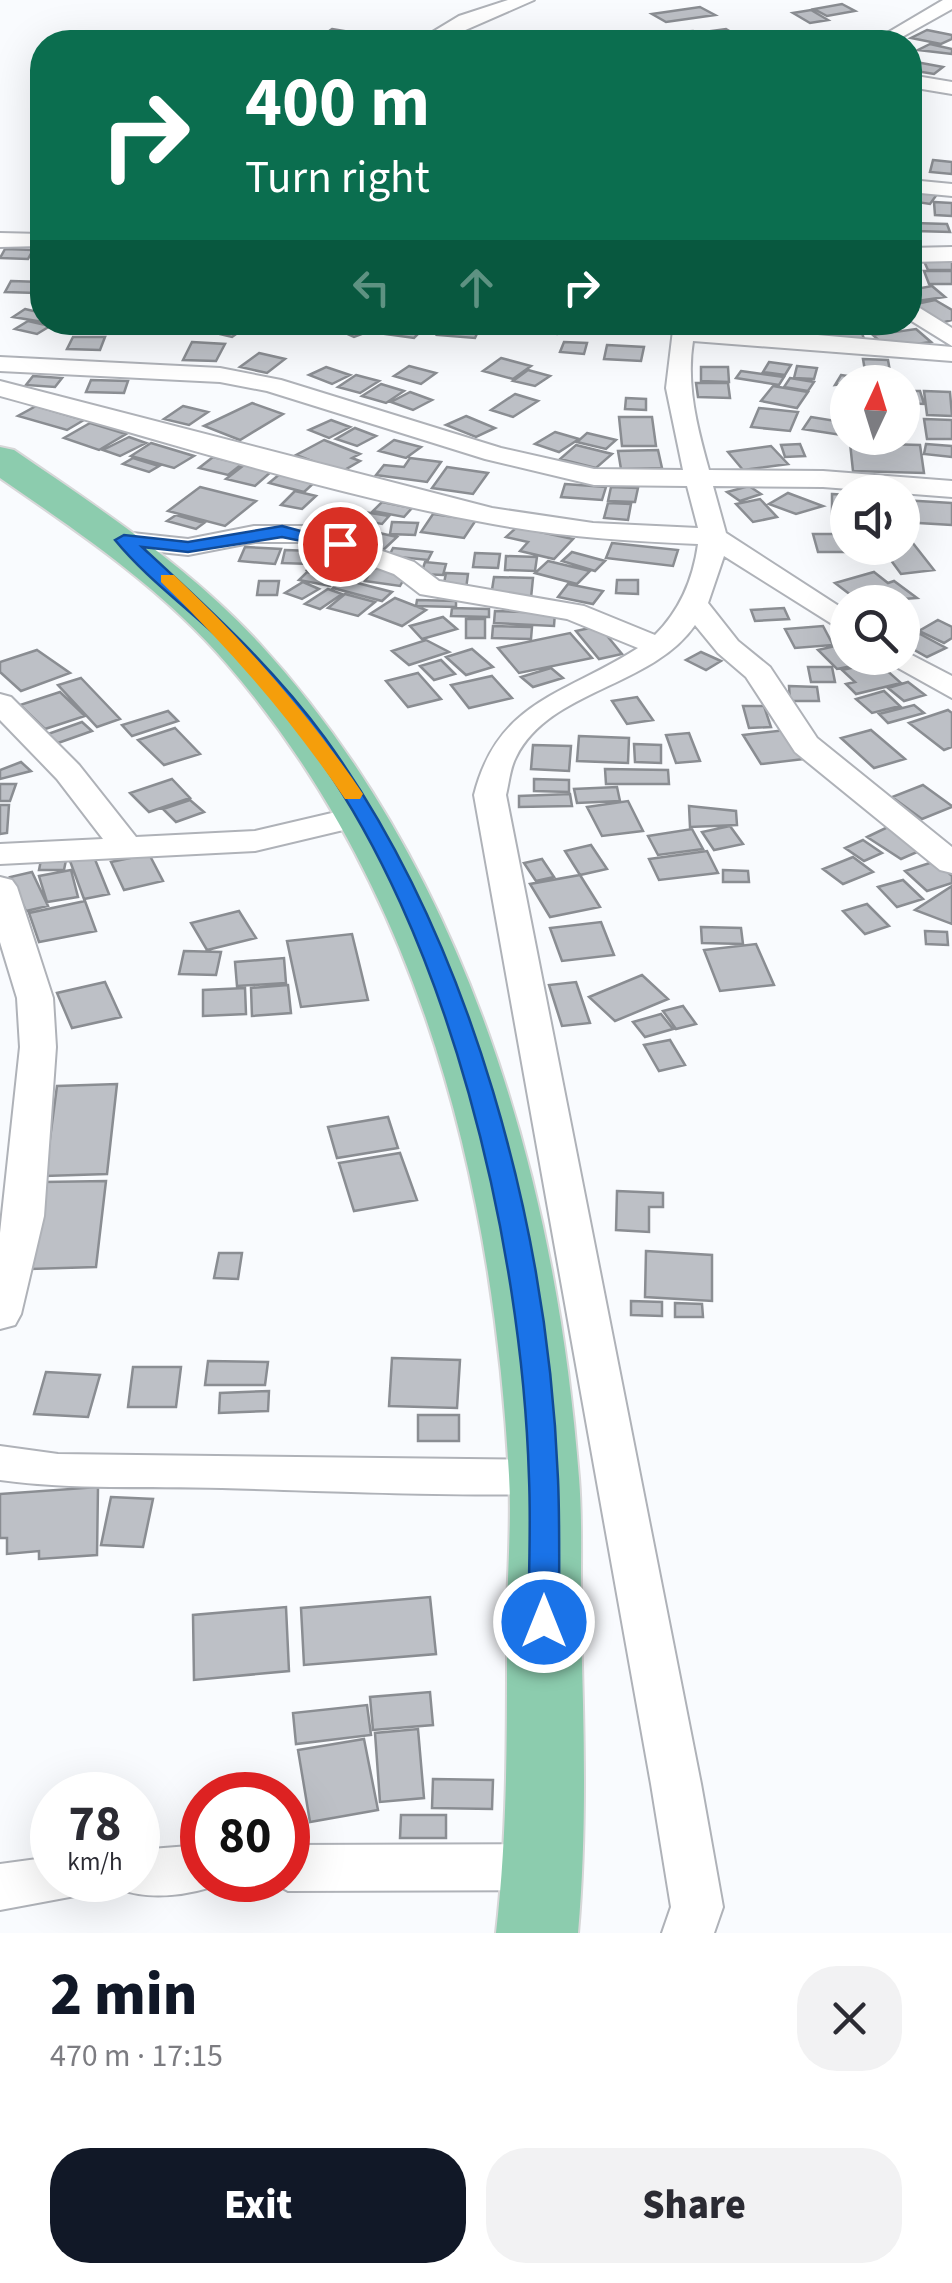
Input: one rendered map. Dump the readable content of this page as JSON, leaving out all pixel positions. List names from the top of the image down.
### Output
{
  "north": "top",
  "page": {
    "turn": ["400 m", "Turn right"],
    "speed": "78 km/h",
    "limit": "80",
    "heading": ["2 min", "470 m · 17:15"],
    "buttons": ["Exit", "Share"]
  }
}
